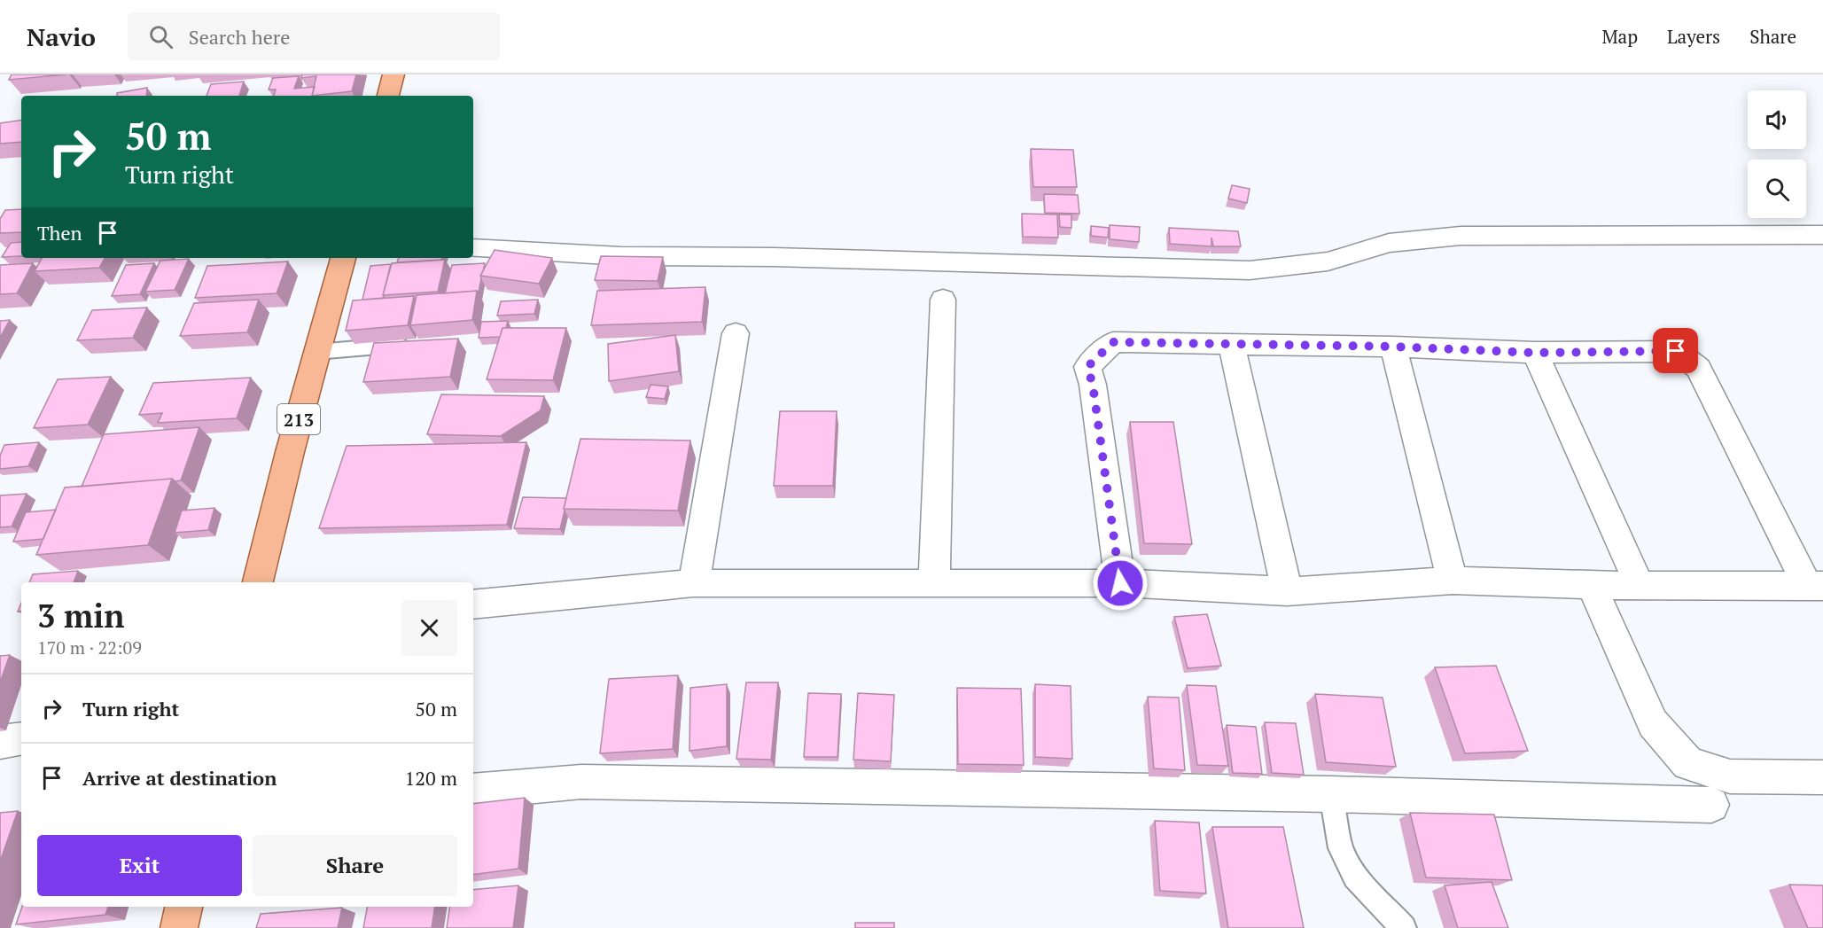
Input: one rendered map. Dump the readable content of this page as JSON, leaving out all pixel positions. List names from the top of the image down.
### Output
{
  "streets": {
    "main road": ["213"]
  },
  "page": {
    "header": "Navio",
    "search": "Search here",
    "nav": ["Map", "Layers", "Share"],
    "turn": ["50 m", "Turn right"],
    "then": "Then",
    "heading": ["3 min", "170 m · 22:09"],
    "list": [
      {
        "name": "Turn right",
        "value": "50 m"
      },
      {
        "name": "Arrive at destination",
        "value": "120 m"
      }
    ],
    "buttons": ["Exit", "Share"]
  }
}
